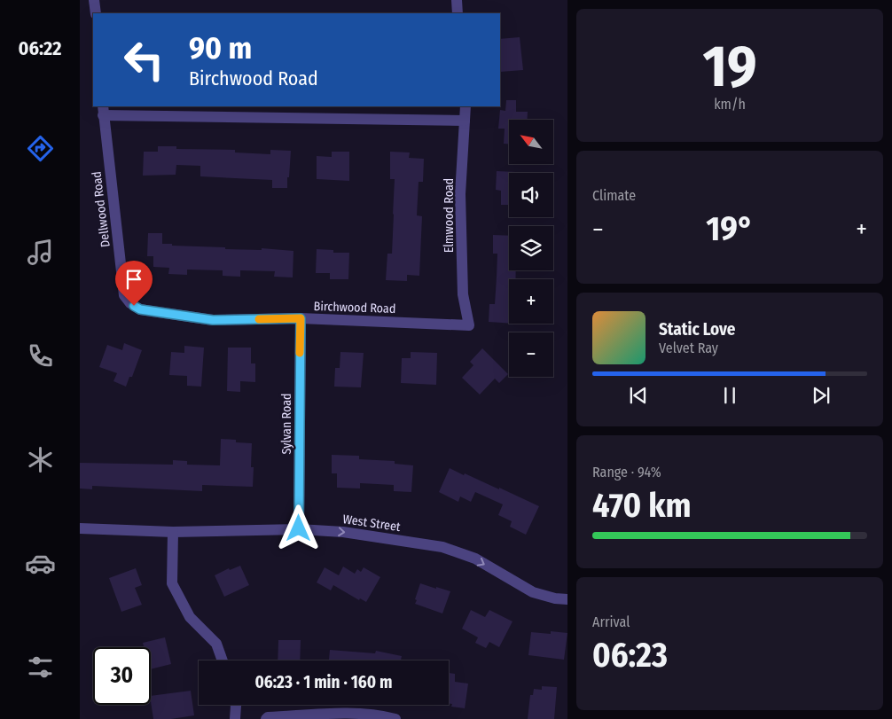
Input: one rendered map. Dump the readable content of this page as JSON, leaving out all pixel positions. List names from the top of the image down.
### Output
{
  "streets": {
    "street": [
      "Dellwood Road",
      "Elmwood Road",
      "Birchwood Road",
      "Sylvan Road",
      "West Street"
    ]
  },
  "crossings": [
    ["Dellwood Road", "Birchwood Road"],
    ["Elmwood Road", "Birchwood Road"],
    ["Birchwood Road", "Sylvan Road"],
    ["Sylvan Road", "West Street"]
  ],
  "one_way": ["West Street"],
  "north": "top left",
  "page": {
    "tabs": "06:22",
    "tile": [
      ["19", "km/h"],
      "Climate",
      ["Range · 94%", "470 km"],
      ["Arrival", "06:23"]
    ],
    "turn": ["90 m", "Birchwood Road"],
    "map_buttons": ["+", "−"],
    "heat": ["−", "19°", "+"],
    "song": ["Static Love", "Velvet Ray"],
    "limit": "30",
    "trip": "06:23 · 1 min · 160 m"
  }
}
